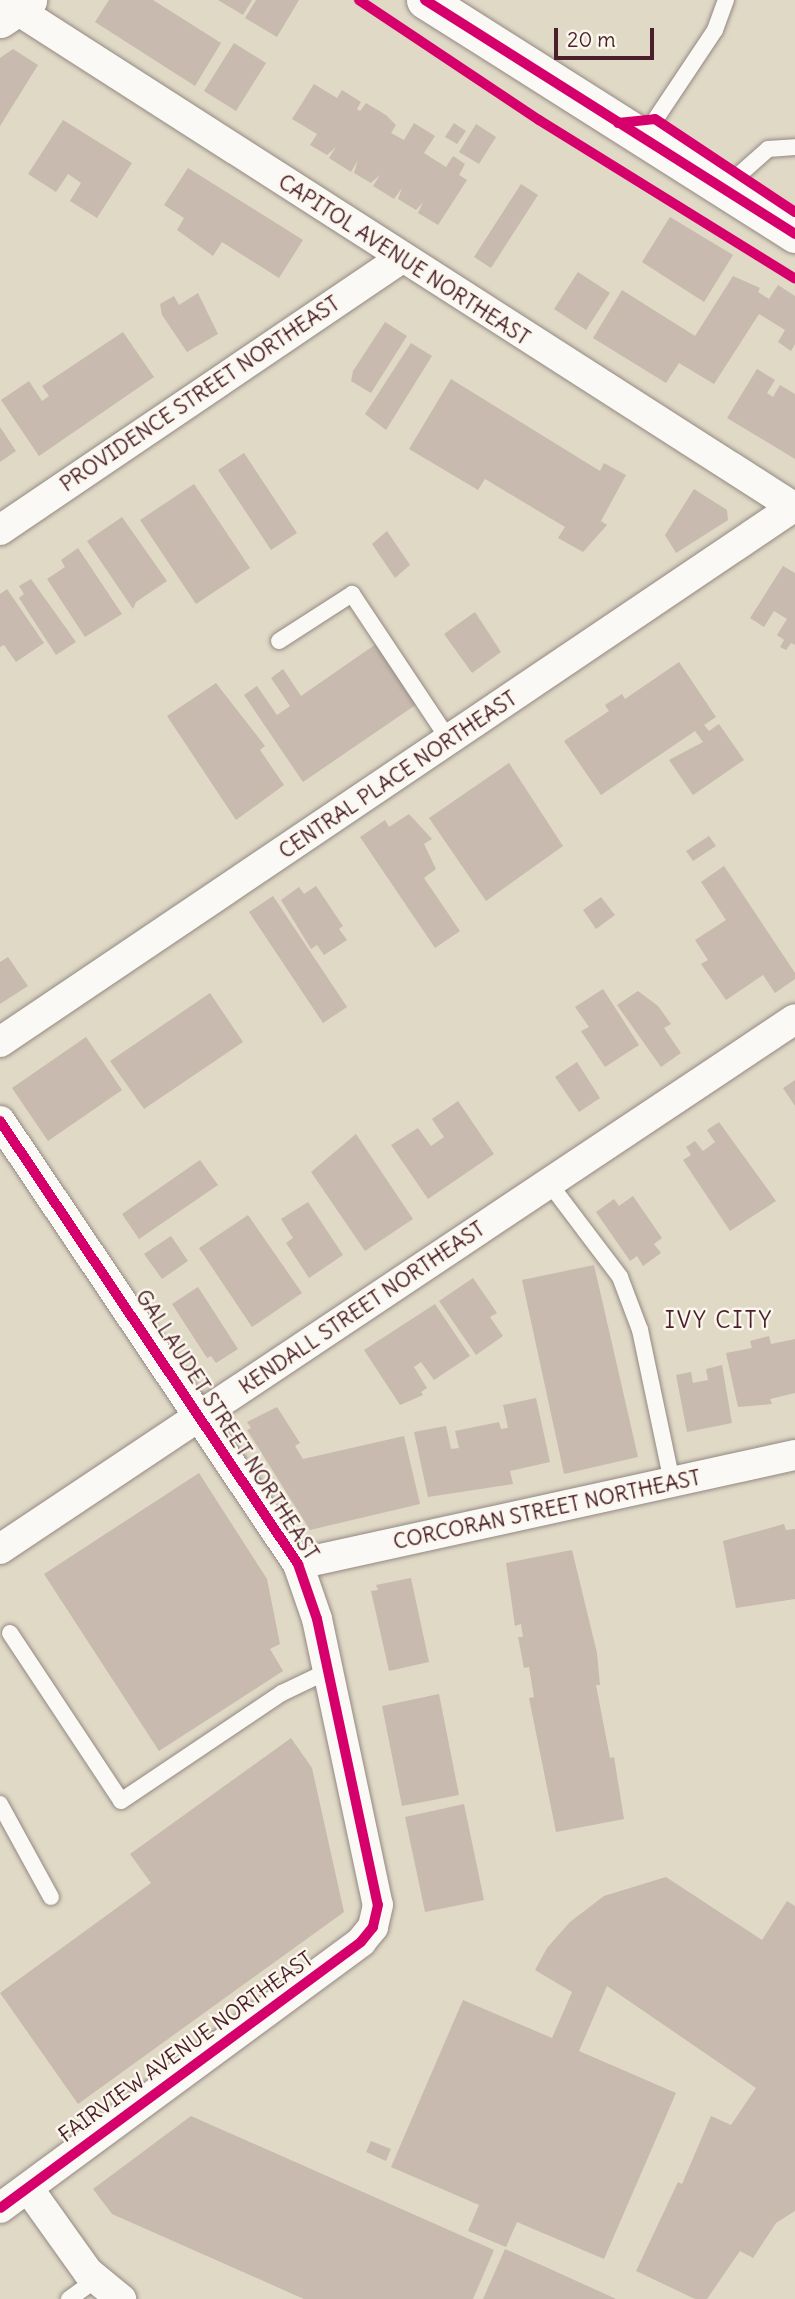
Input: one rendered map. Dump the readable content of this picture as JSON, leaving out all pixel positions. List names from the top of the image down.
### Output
{
  "streets": {
    "street": [
      "CAPITOL AVENUE NORTHEAST",
      "PROVIDENCE STREET NORTHEAST",
      "CENTRAL PLACE NORTHEAST",
      "KENDALL STREET NORTHEAST",
      "GALLAUDET STREET NORTHEAST",
      "CORCORAN STREET NORTHEAST",
      "FAIRVIEW AVENUE NORTHEAST"
    ]
  },
  "crossings": [
    ["CAPITOL AVENUE NORTHEAST", "PROVIDENCE STREET NORTHEAST"],
    ["CAPITOL AVENUE NORTHEAST", "CENTRAL PLACE NORTHEAST"],
    ["KENDALL STREET NORTHEAST", "GALLAUDET STREET NORTHEAST"],
    ["GALLAUDET STREET NORTHEAST", "CORCORAN STREET NORTHEAST"],
    ["GALLAUDET STREET NORTHEAST", "FAIRVIEW AVENUE NORTHEAST"]
  ],
  "districts": ["IVY CITY"],
  "scale_bar": "20 m"
}
